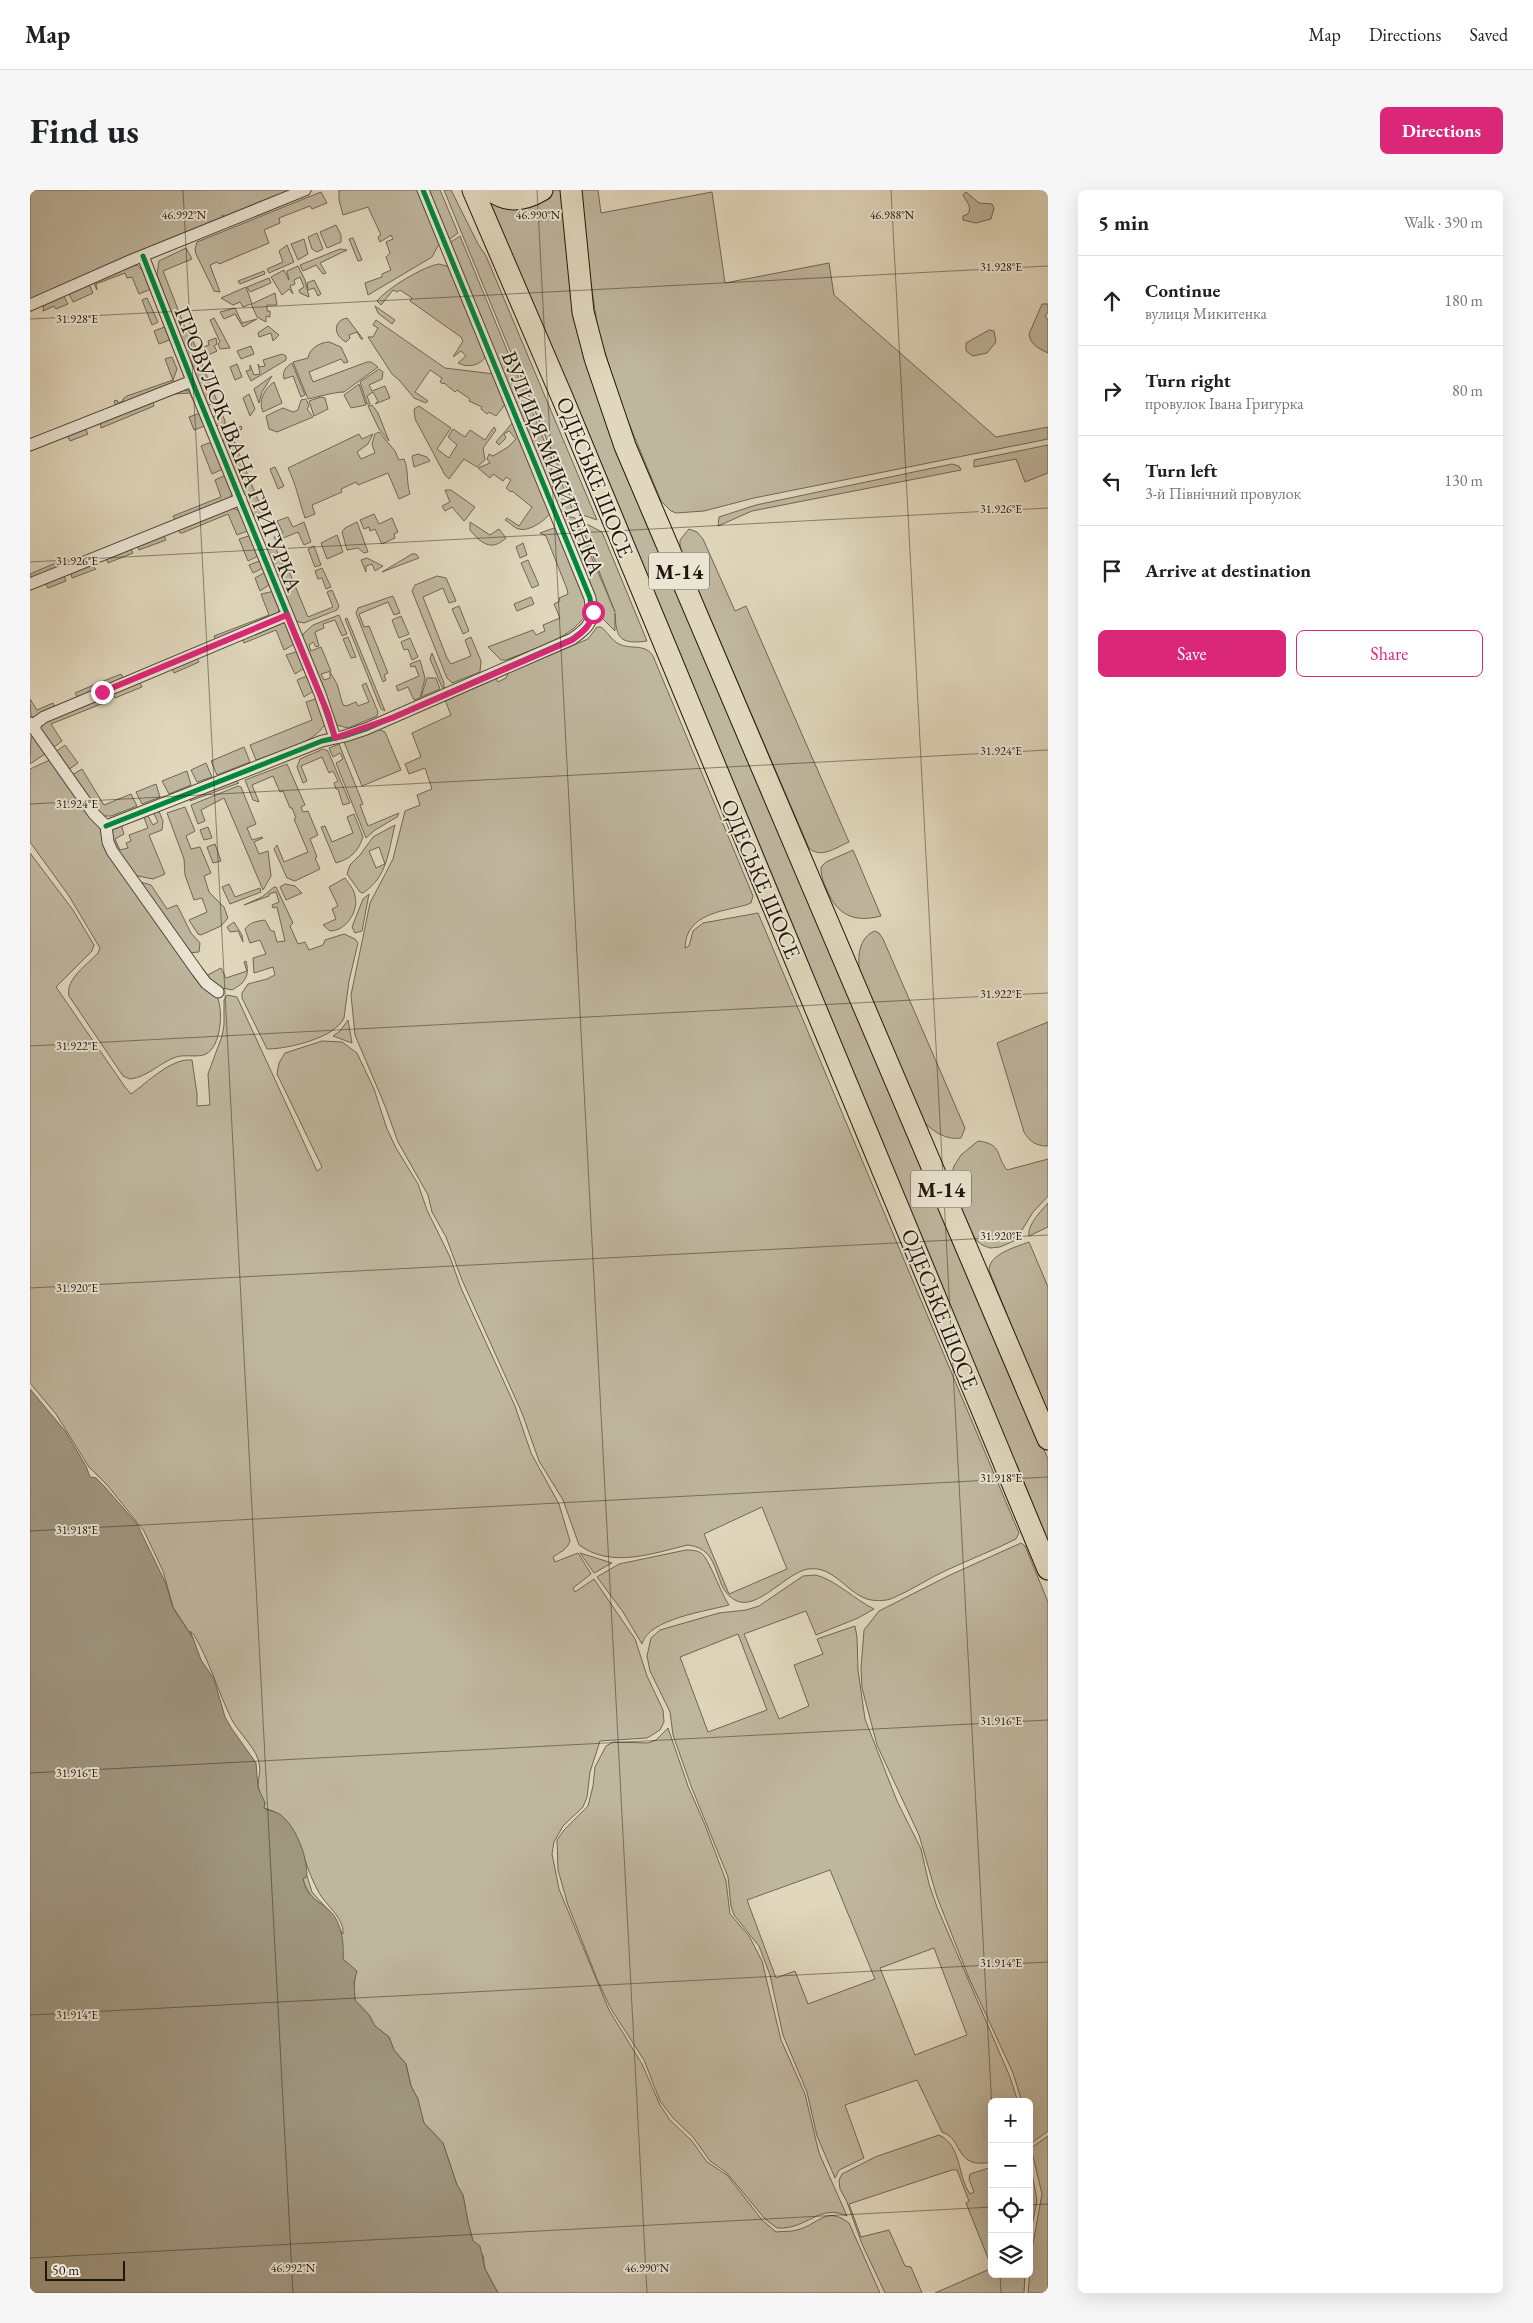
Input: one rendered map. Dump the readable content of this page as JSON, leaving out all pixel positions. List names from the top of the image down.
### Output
{
  "streets": {
    "highway": ["ОДЕСЬКЕ ШОСЕ", "М-14"],
    "street": ["ПРОВУЛОК ІВАНА ГРИГУРКА", "ВУЛИЦЯ МИКИТЕНКА"]
  },
  "crossings": [
    ["ПРОВУЛОК ІВАНА ГРИГУРКА", "ВУЛИЦЯ МИКИТЕНКА"]
  ],
  "scale_bar": "50 m",
  "page": {
    "header": "Map",
    "nav": ["Map", "Directions", "Saved"],
    "buttons": [
      "Directions",
      ["Save", "Share"]
    ],
    "title": "Find us",
    "heading": ["5 min", "Walk · 390 m"],
    "list": [
      ["Continue", "вулиця Микитенка", "180 m"],
      ["Turn right", "провулок Івана Григурка", "80 m"],
      ["Turn left", "3-й Північний провулок", "130 m"],
      "Arrive at destination"
    ],
    "map_buttons": ["+", "−"],
    "scale": "50 m"
  },
  "coordinates": [
    "46.992°N",
    "46.990°N",
    "46.988°N",
    "31.928°E",
    "31.926°E",
    "31.924°E",
    "31.922°E",
    "31.920°E",
    "31.918°E",
    "31.916°E",
    "31.914°E"
  ]
}
